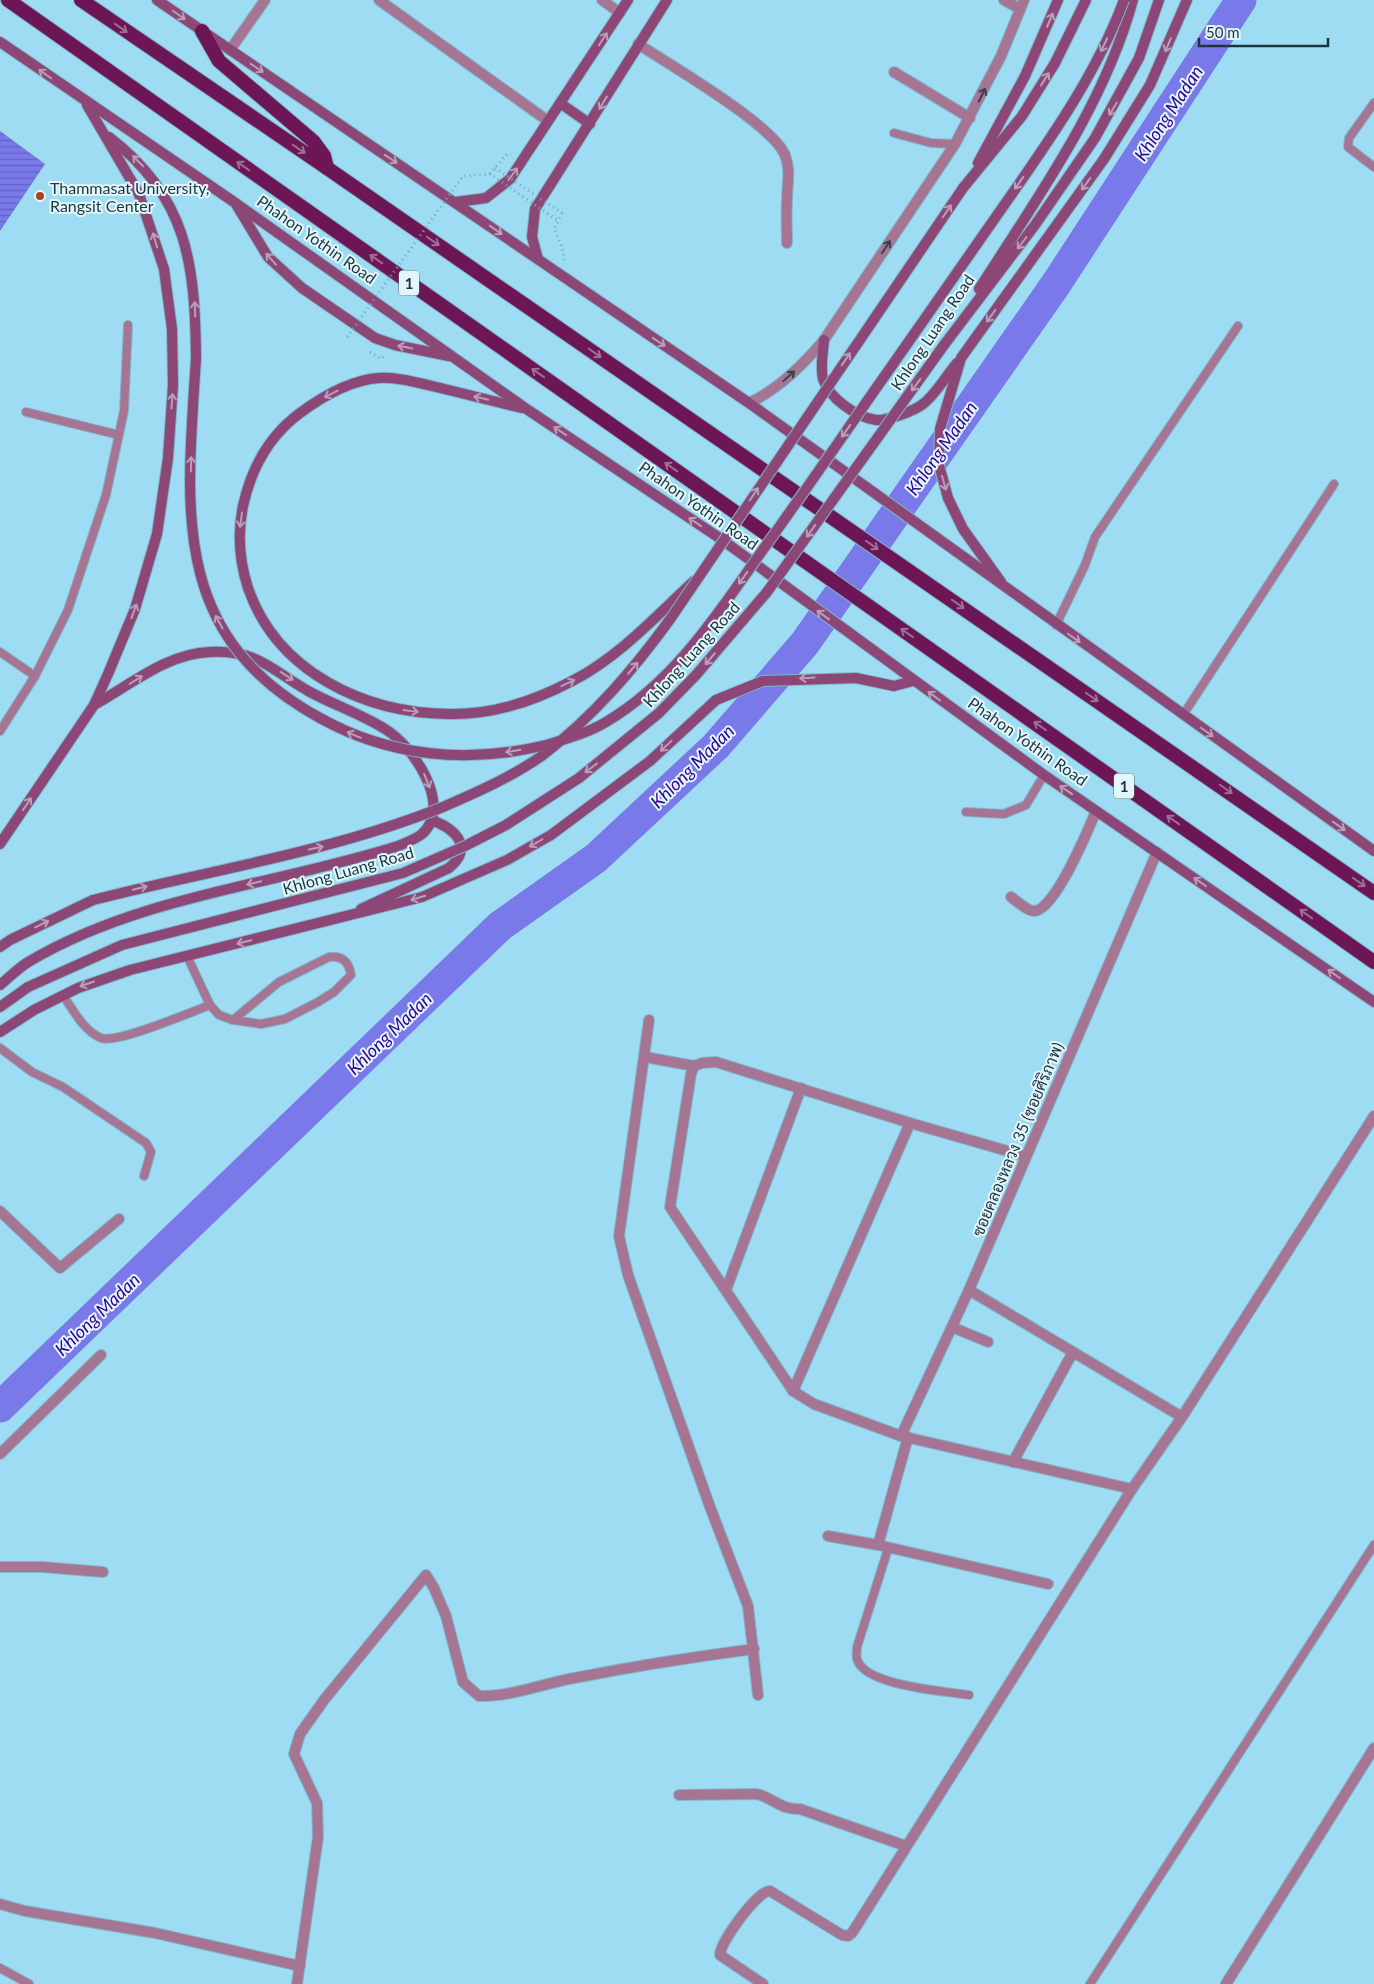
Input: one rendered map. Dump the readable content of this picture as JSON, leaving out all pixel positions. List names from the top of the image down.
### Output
{
  "streets": {
    "highway": ["Phahon Yothin Road", "1"],
    "main road": ["Khlong Luang Road"],
    "street": ["ซอยคลองหลวง 35 (ซอยศิริภาพ)"]
  },
  "crossings": [
    ["Phahon Yothin Road", "ซอยคลองหลวง 35 (ซอยศิริภาพ)"]
  ],
  "water": ["Khlong Madan"],
  "places": ["Thammasat University, Rangsit Center"],
  "scale_bar": "50 m"
}
